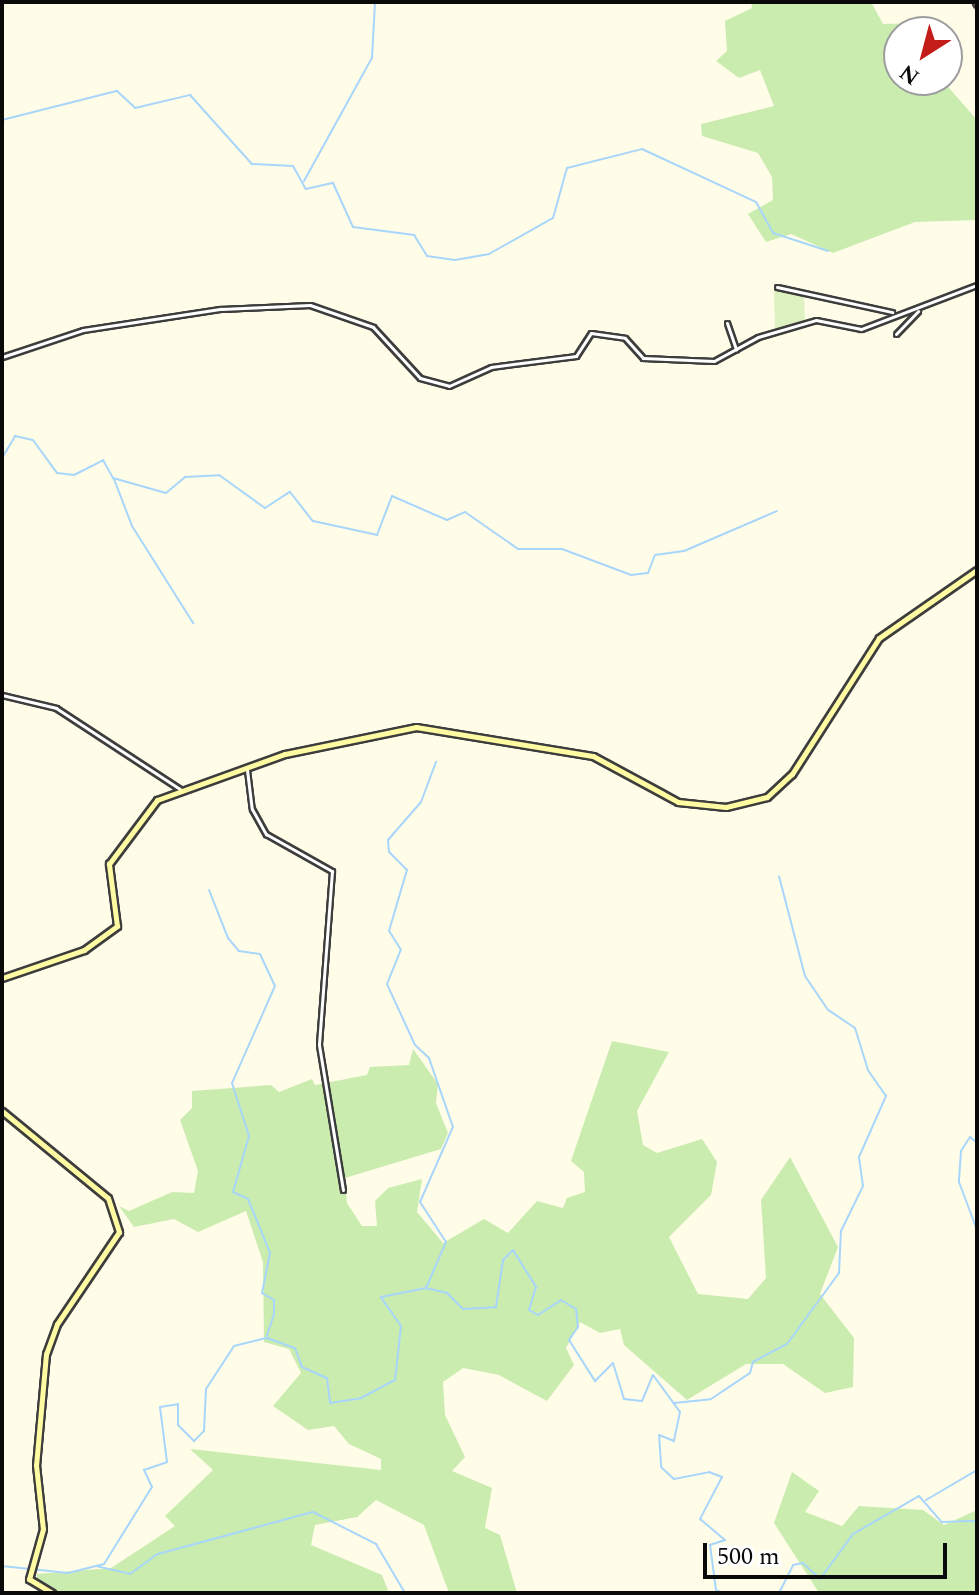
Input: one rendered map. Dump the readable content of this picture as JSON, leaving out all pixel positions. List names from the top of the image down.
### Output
{
  "scale_bar": "500 m",
  "north": "bottom left"
}
